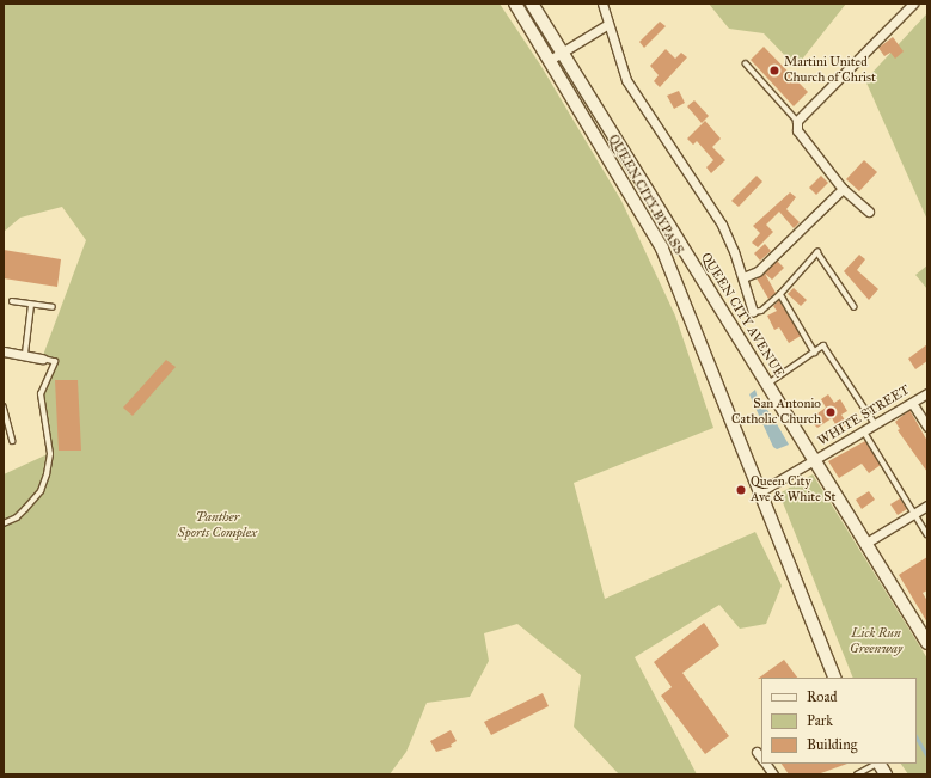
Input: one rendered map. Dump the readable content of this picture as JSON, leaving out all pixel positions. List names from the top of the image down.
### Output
{
  "streets": {
    "main road": ["QUEEN CITY BYPASS", "QUEEN CITY AVENUE"],
    "street": ["WHITE STREET"]
  },
  "crossings": [
    ["QUEEN CITY BYPASS", "WHITE STREET"],
    ["QUEEN CITY AVENUE", "WHITE STREET"]
  ],
  "parks": ["Panther Sports Complex", "Lick Run Greenway"],
  "places": ["Martini United Church of Christ", "San Antonio Catholic Church", "Queen City Ave & White St"],
  "legend": ["Road", "Park", "Building"]
}
